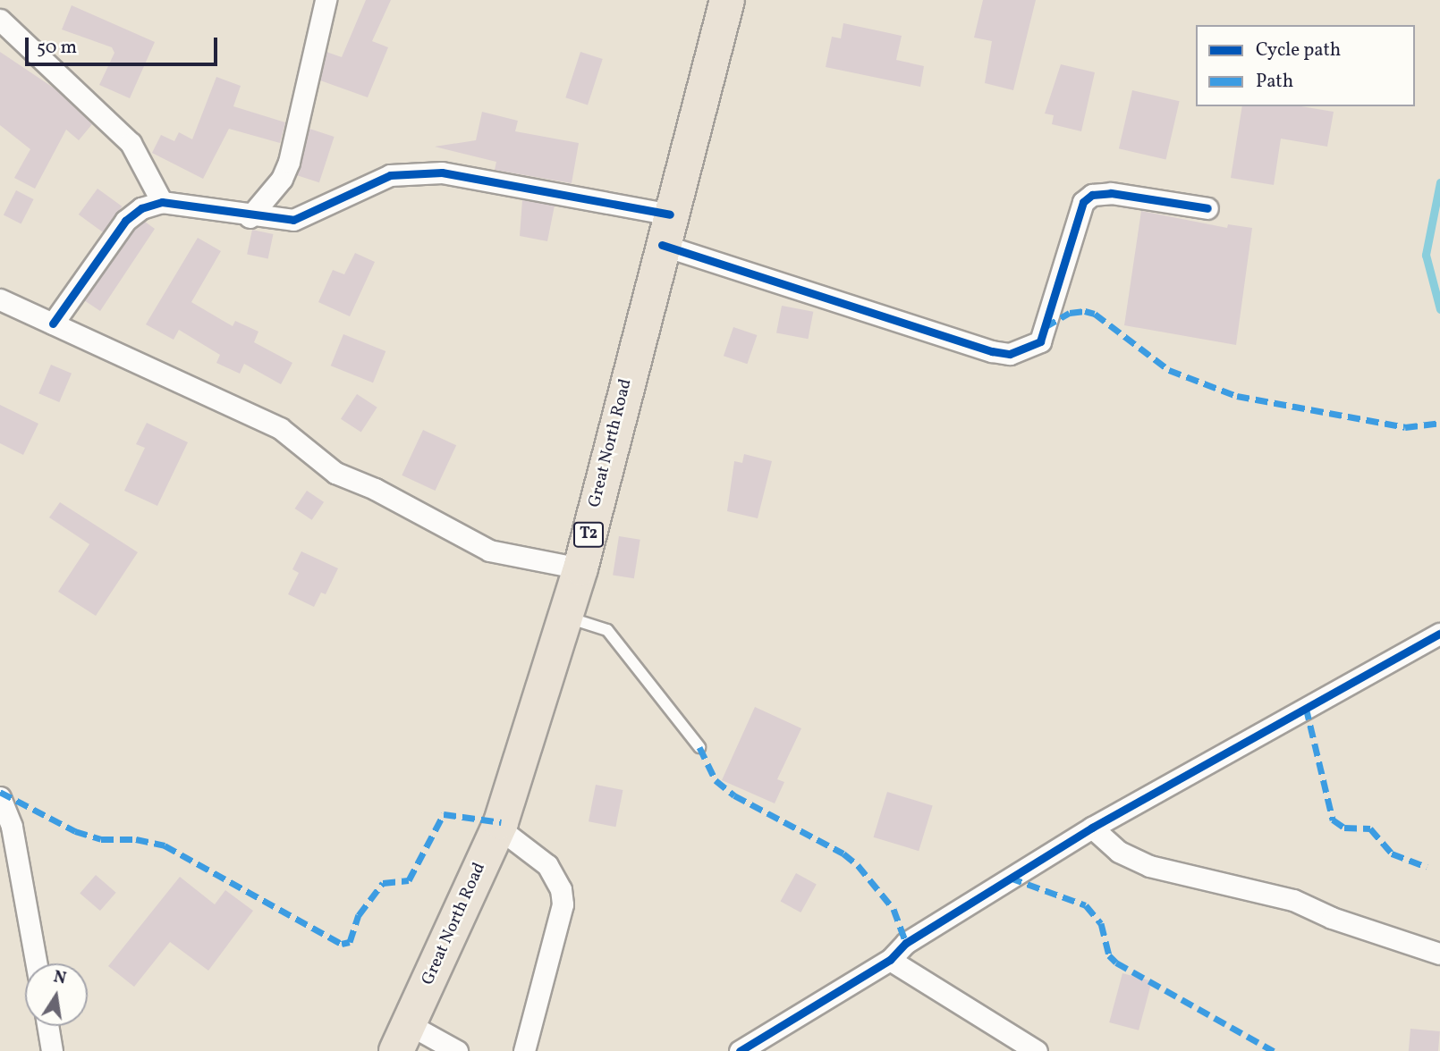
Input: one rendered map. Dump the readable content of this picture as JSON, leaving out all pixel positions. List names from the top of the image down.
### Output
{
  "streets": {
    "highway": ["Great North Road", "T2"]
  },
  "legend": ["Cycle path", "Path"],
  "scale_bar": "50 m",
  "north": "top"
}
